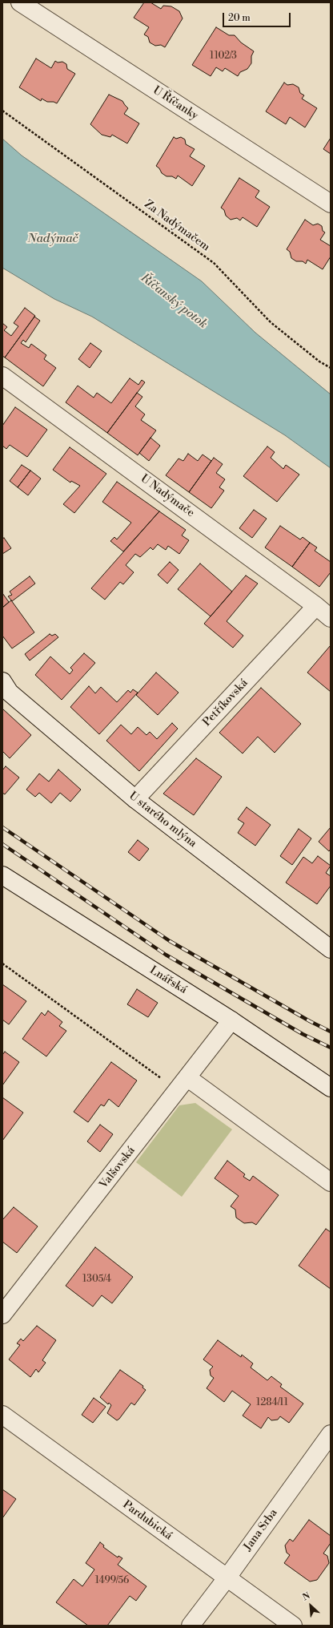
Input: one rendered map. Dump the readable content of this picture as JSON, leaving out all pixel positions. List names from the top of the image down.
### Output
{
  "streets": {
    "street": [
      "U Říčanky",
      "U Nadýmače",
      "Petříkovská",
      "U starého mlýna",
      "Lnářská",
      "Valšovská",
      "Pardubická",
      "Jana Srba"
    ],
    "path": ["Za Nadýmačem"]
  },
  "crossings": [
    ["U Nadýmače", "Petříkovská"],
    ["Petříkovská", "U starého mlýna"],
    ["Lnářská", "Valšovská"],
    ["Pardubická", "Jana Srba"]
  ],
  "water": ["Nadýmač", "Říčanský potok"],
  "house_numbers": [
    "1102/3",
    "1305/4",
    "1284/11",
    "1499/56"
  ],
  "scale_bar": "20 m",
  "north": "top left"
}
